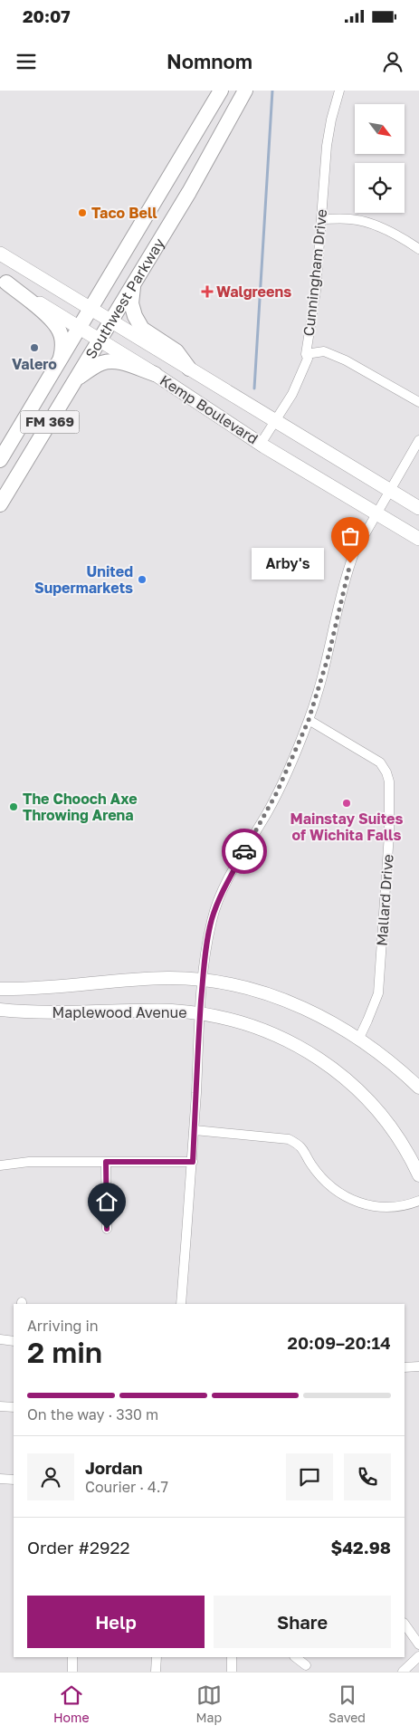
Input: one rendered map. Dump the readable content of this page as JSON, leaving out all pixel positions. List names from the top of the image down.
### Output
{
  "streets": {
    "main road": ["Southwest Parkway", "Kemp Boulevard", "FM 369"],
    "street": ["Cunningham Drive", "Mallard Drive", "Maplewood Avenue"]
  },
  "crossings": [
    ["Cunningham Drive", "Kemp Boulevard"],
    ["Southwest Parkway", "Kemp Boulevard"],
    ["Mallard Drive", "Maplewood Avenue"]
  ],
  "places": {
    "other": [
      "Taco Bell",
      "Valero",
      "Arby's",
      "United Supermarkets",
      "Mainstay Suites of Wichita Falls",
      "The Chooch Axe Throwing Arena"
    ],
    "health": ["Walgreens"]
  },
  "north": "bottom right",
  "page": {
    "status": "20:07",
    "header": "Nomnom",
    "bubble": "Arby's",
    "heading": ["2 min", "Arriving in", "20:09–20:14"],
    "panel": [
      "Jordan",
      "Courier · 4.7",
      "Order #2922",
      "$42.98"
    ],
    "bar": "On the way · 330 m",
    "buttons": ["Help", "Share"],
    "tabs": ["Home", "Map", "Saved"]
  }
}
